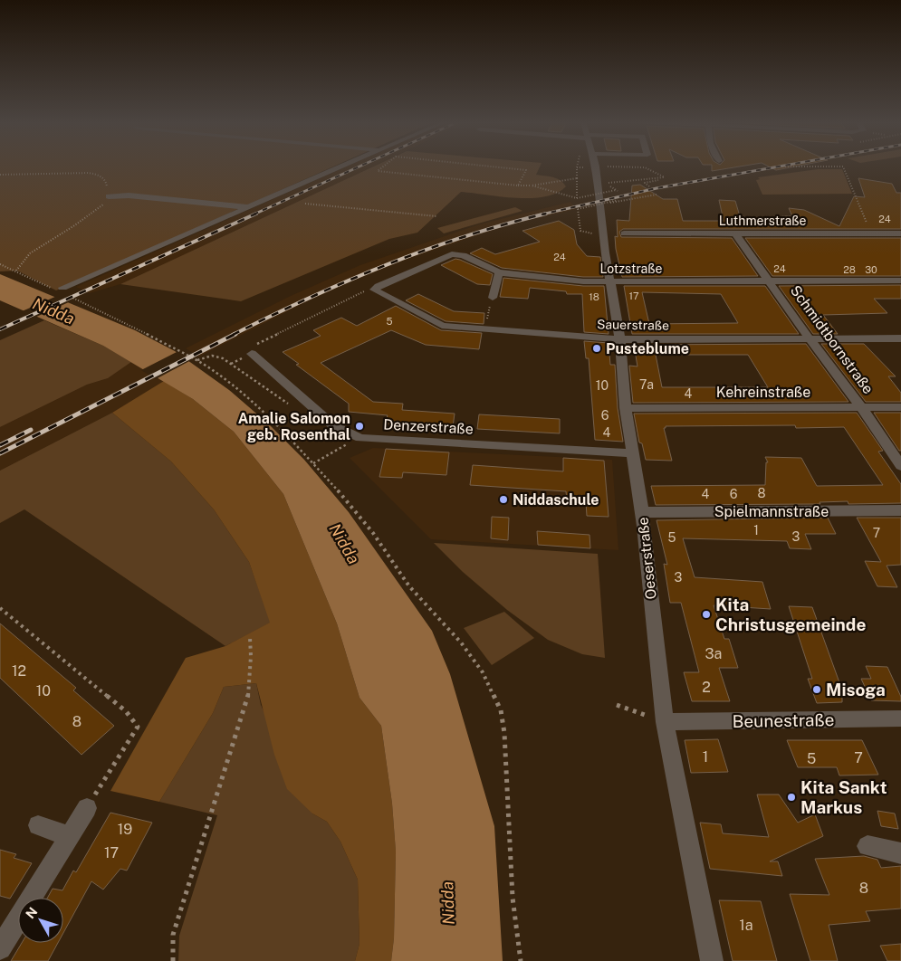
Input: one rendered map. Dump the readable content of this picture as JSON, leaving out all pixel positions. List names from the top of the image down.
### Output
{
  "streets": {
    "street": [
      "Luthmerstraße",
      "Lotzstraße",
      "Sauerstraße",
      "Schmidtbornstraße",
      "Kehreinstraße",
      "Denzerstraße",
      "Spielmannstraße",
      "Oeserstraße",
      "Beunestraße"
    ]
  },
  "crossings": [
    ["Luthmerstraße", "Schmidtbornstraße"],
    ["Lotzstraße", "Sauerstraße"],
    ["Lotzstraße", "Schmidtbornstraße"],
    ["Lotzstraße", "Oeserstraße"],
    ["Sauerstraße", "Schmidtbornstraße"],
    ["Sauerstraße", "Oeserstraße"],
    ["Schmidtbornstraße", "Kehreinstraße"],
    ["Kehreinstraße", "Oeserstraße"],
    ["Denzerstraße", "Oeserstraße"],
    ["Spielmannstraße", "Oeserstraße"],
    ["Oeserstraße", "Beunestraße"]
  ],
  "water": ["Nidda"],
  "places": [
    "Pusteblume",
    "Amalie Salomon geb. Rosenthal",
    "Niddaschule",
    "Kita Christusgemeinde",
    "Misoga",
    "Kita Sankt Markus"
  ],
  "house_numbers": [
    "24",
    "24",
    "24",
    "28",
    "30",
    "17",
    "18",
    "5",
    "7a",
    "10",
    "4",
    "6",
    "4",
    "8",
    "4",
    "6",
    "1",
    "7",
    "3",
    "5",
    "3",
    "3a",
    "12",
    "2",
    "10",
    "8",
    "1",
    "7",
    "5",
    "19",
    "17",
    "8",
    "1a"
  ],
  "north": "top left"
}
